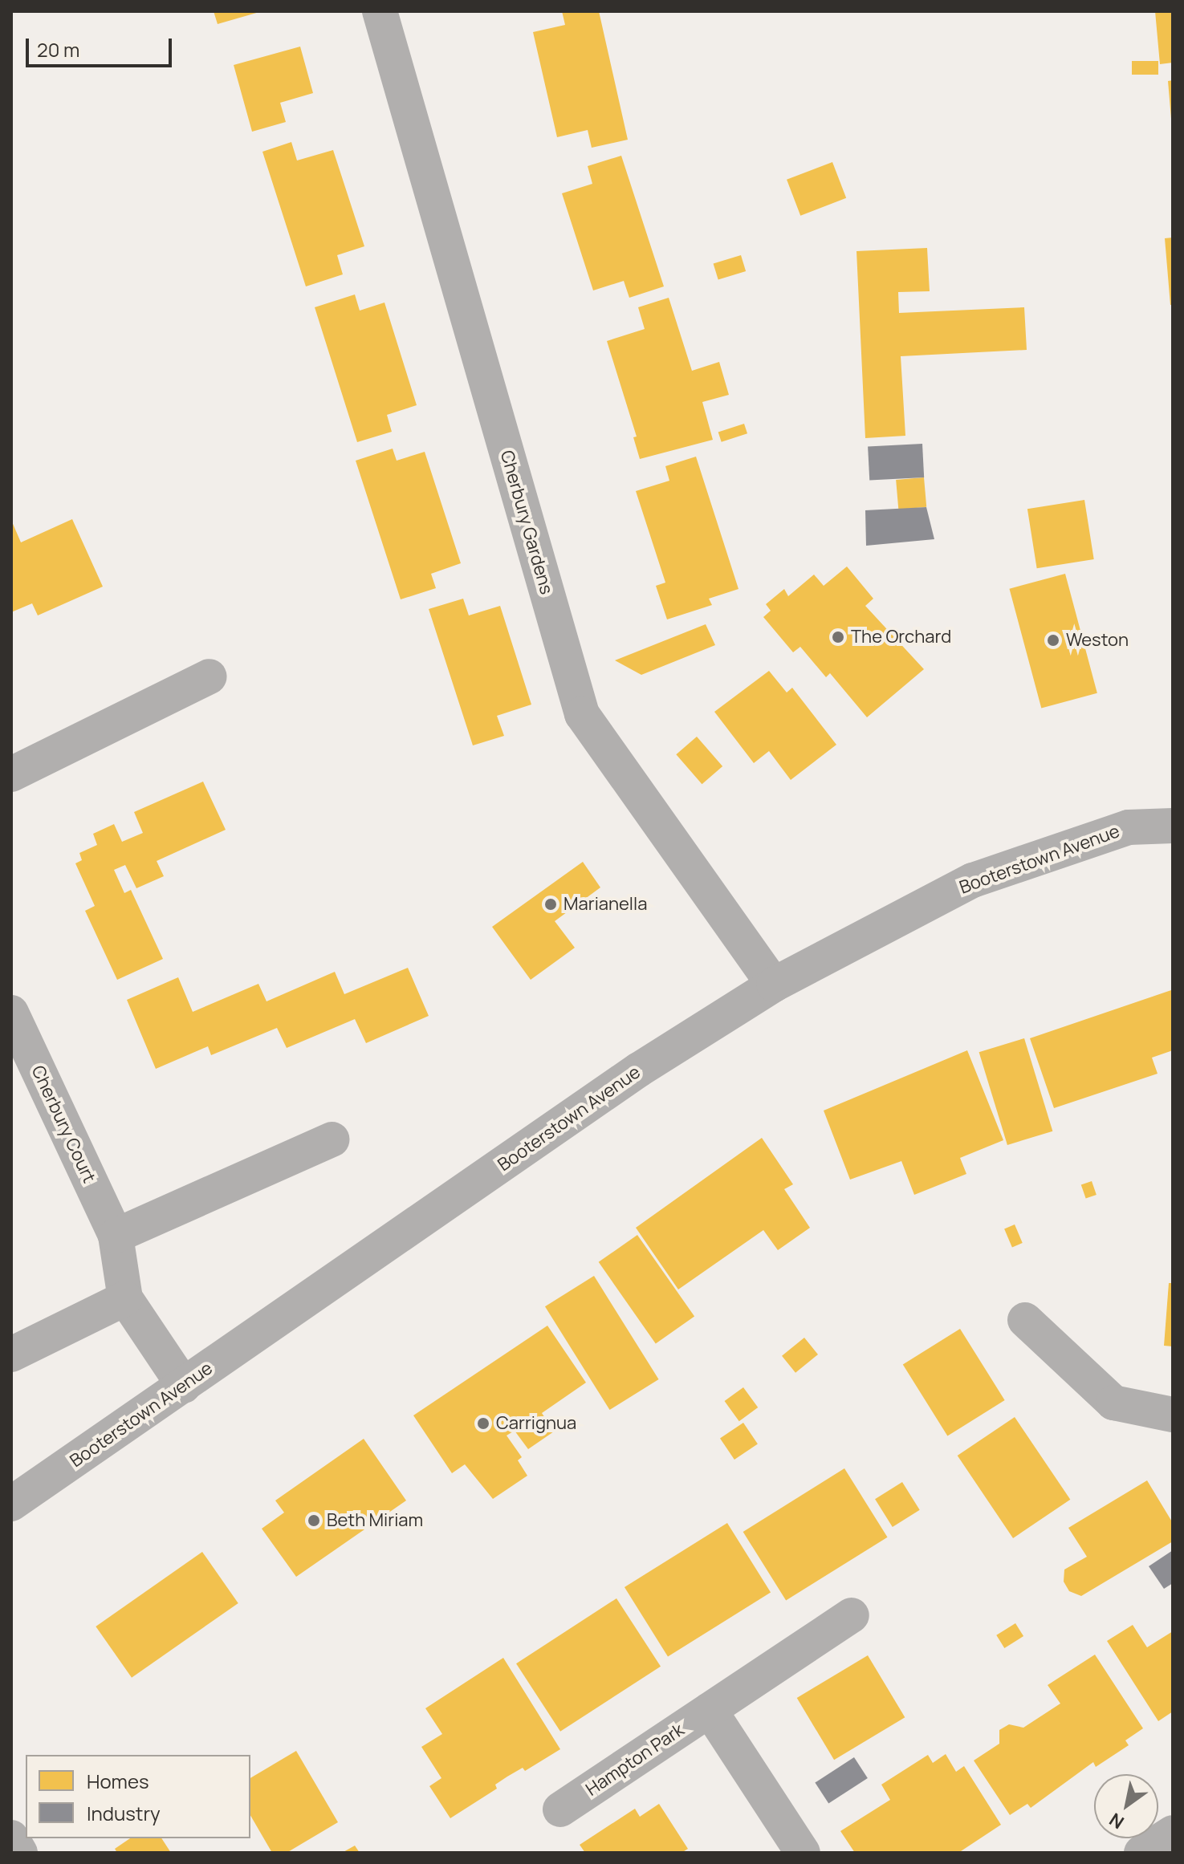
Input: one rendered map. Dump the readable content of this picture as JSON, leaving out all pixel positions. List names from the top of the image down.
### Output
{
  "streets": {
    "street": [
      "Cherbury Gardens",
      "Booterstown Avenue",
      "Cherbury Court",
      "Hampton Park"
    ]
  },
  "crossings": [
    ["Cherbury Gardens", "Booterstown Avenue"],
    ["Booterstown Avenue", "Cherbury Court"]
  ],
  "places": [
    "The Orchard",
    "Weston",
    "Marianella",
    "Carrignua",
    "Beth Miriam"
  ],
  "legend": ["Homes", "Industry"],
  "scale_bar": "20 m",
  "north": "bottom left"
}
